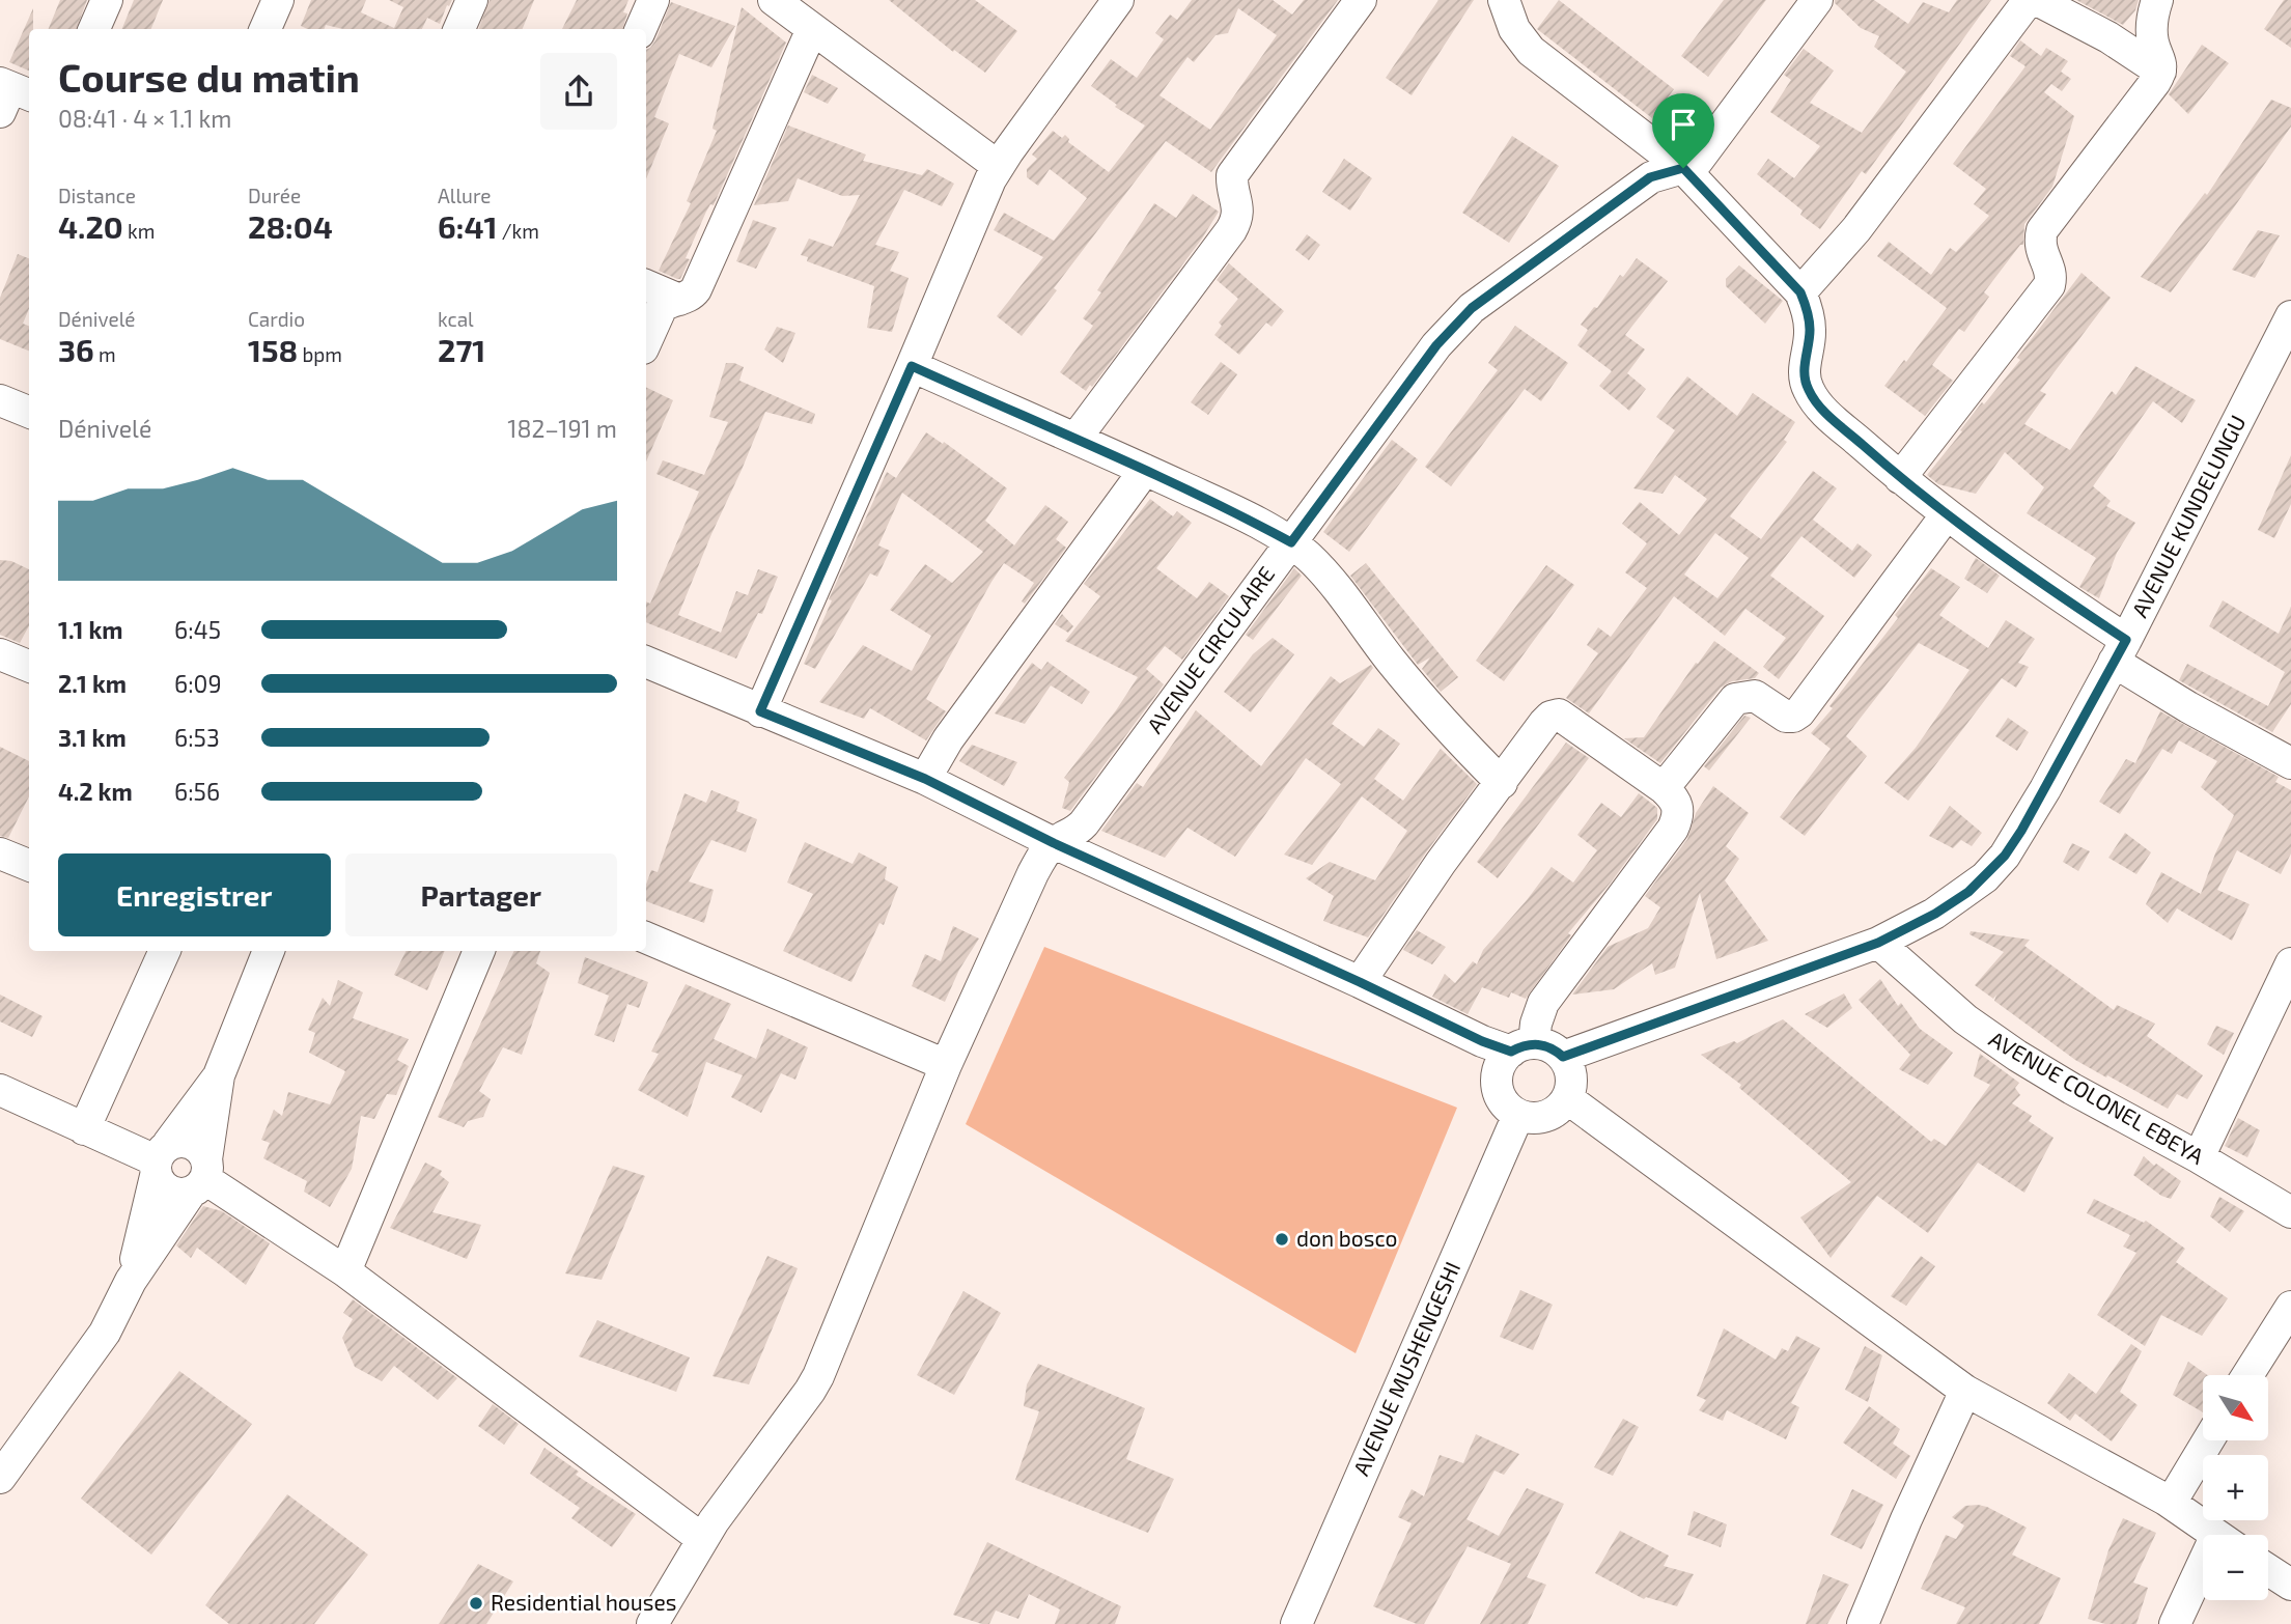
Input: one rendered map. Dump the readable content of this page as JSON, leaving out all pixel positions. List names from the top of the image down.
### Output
{
  "streets": {
    "street": [
      "AVENUE KUNDELUNGU",
      "AVENUE CIRCULAIRE",
      "AVENUE COLONEL EBEYA",
      "AVENUE MUSHENGESHI"
    ]
  },
  "crossings": [
    ["AVENUE KUNDELUNGU", "AVENUE COLONEL EBEYA"],
    ["AVENUE KUNDELUNGU", "AVENUE MUSHENGESHI"]
  ],
  "places": ["don bosco", "Residential houses"],
  "north": "bottom right",
  "page": {
    "heading": ["Course du matin", "08:41 · 4 × 1.1 km"],
    "stats": [
      ["Distance", "4.20 km"],
      ["Durée", "28:04"],
      ["Allure", "6:41 /km"],
      ["Dénivelé", "36 m"],
      ["Cardio", "158 bpm"],
      ["kcal", "271"]
    ],
    "chart": ["Dénivelé", "182–191 m"],
    "list": [
      {
        "name": "1.1 km",
        "note": "6:45"
      },
      {
        "name": "2.1 km",
        "note": "6:09"
      },
      {
        "name": "3.1 km",
        "note": "6:53"
      },
      {
        "name": "4.2 km",
        "note": "6:56"
      }
    ],
    "buttons": ["Enregistrer", "Partager"],
    "map_buttons": ["+", "−"]
  }
}
